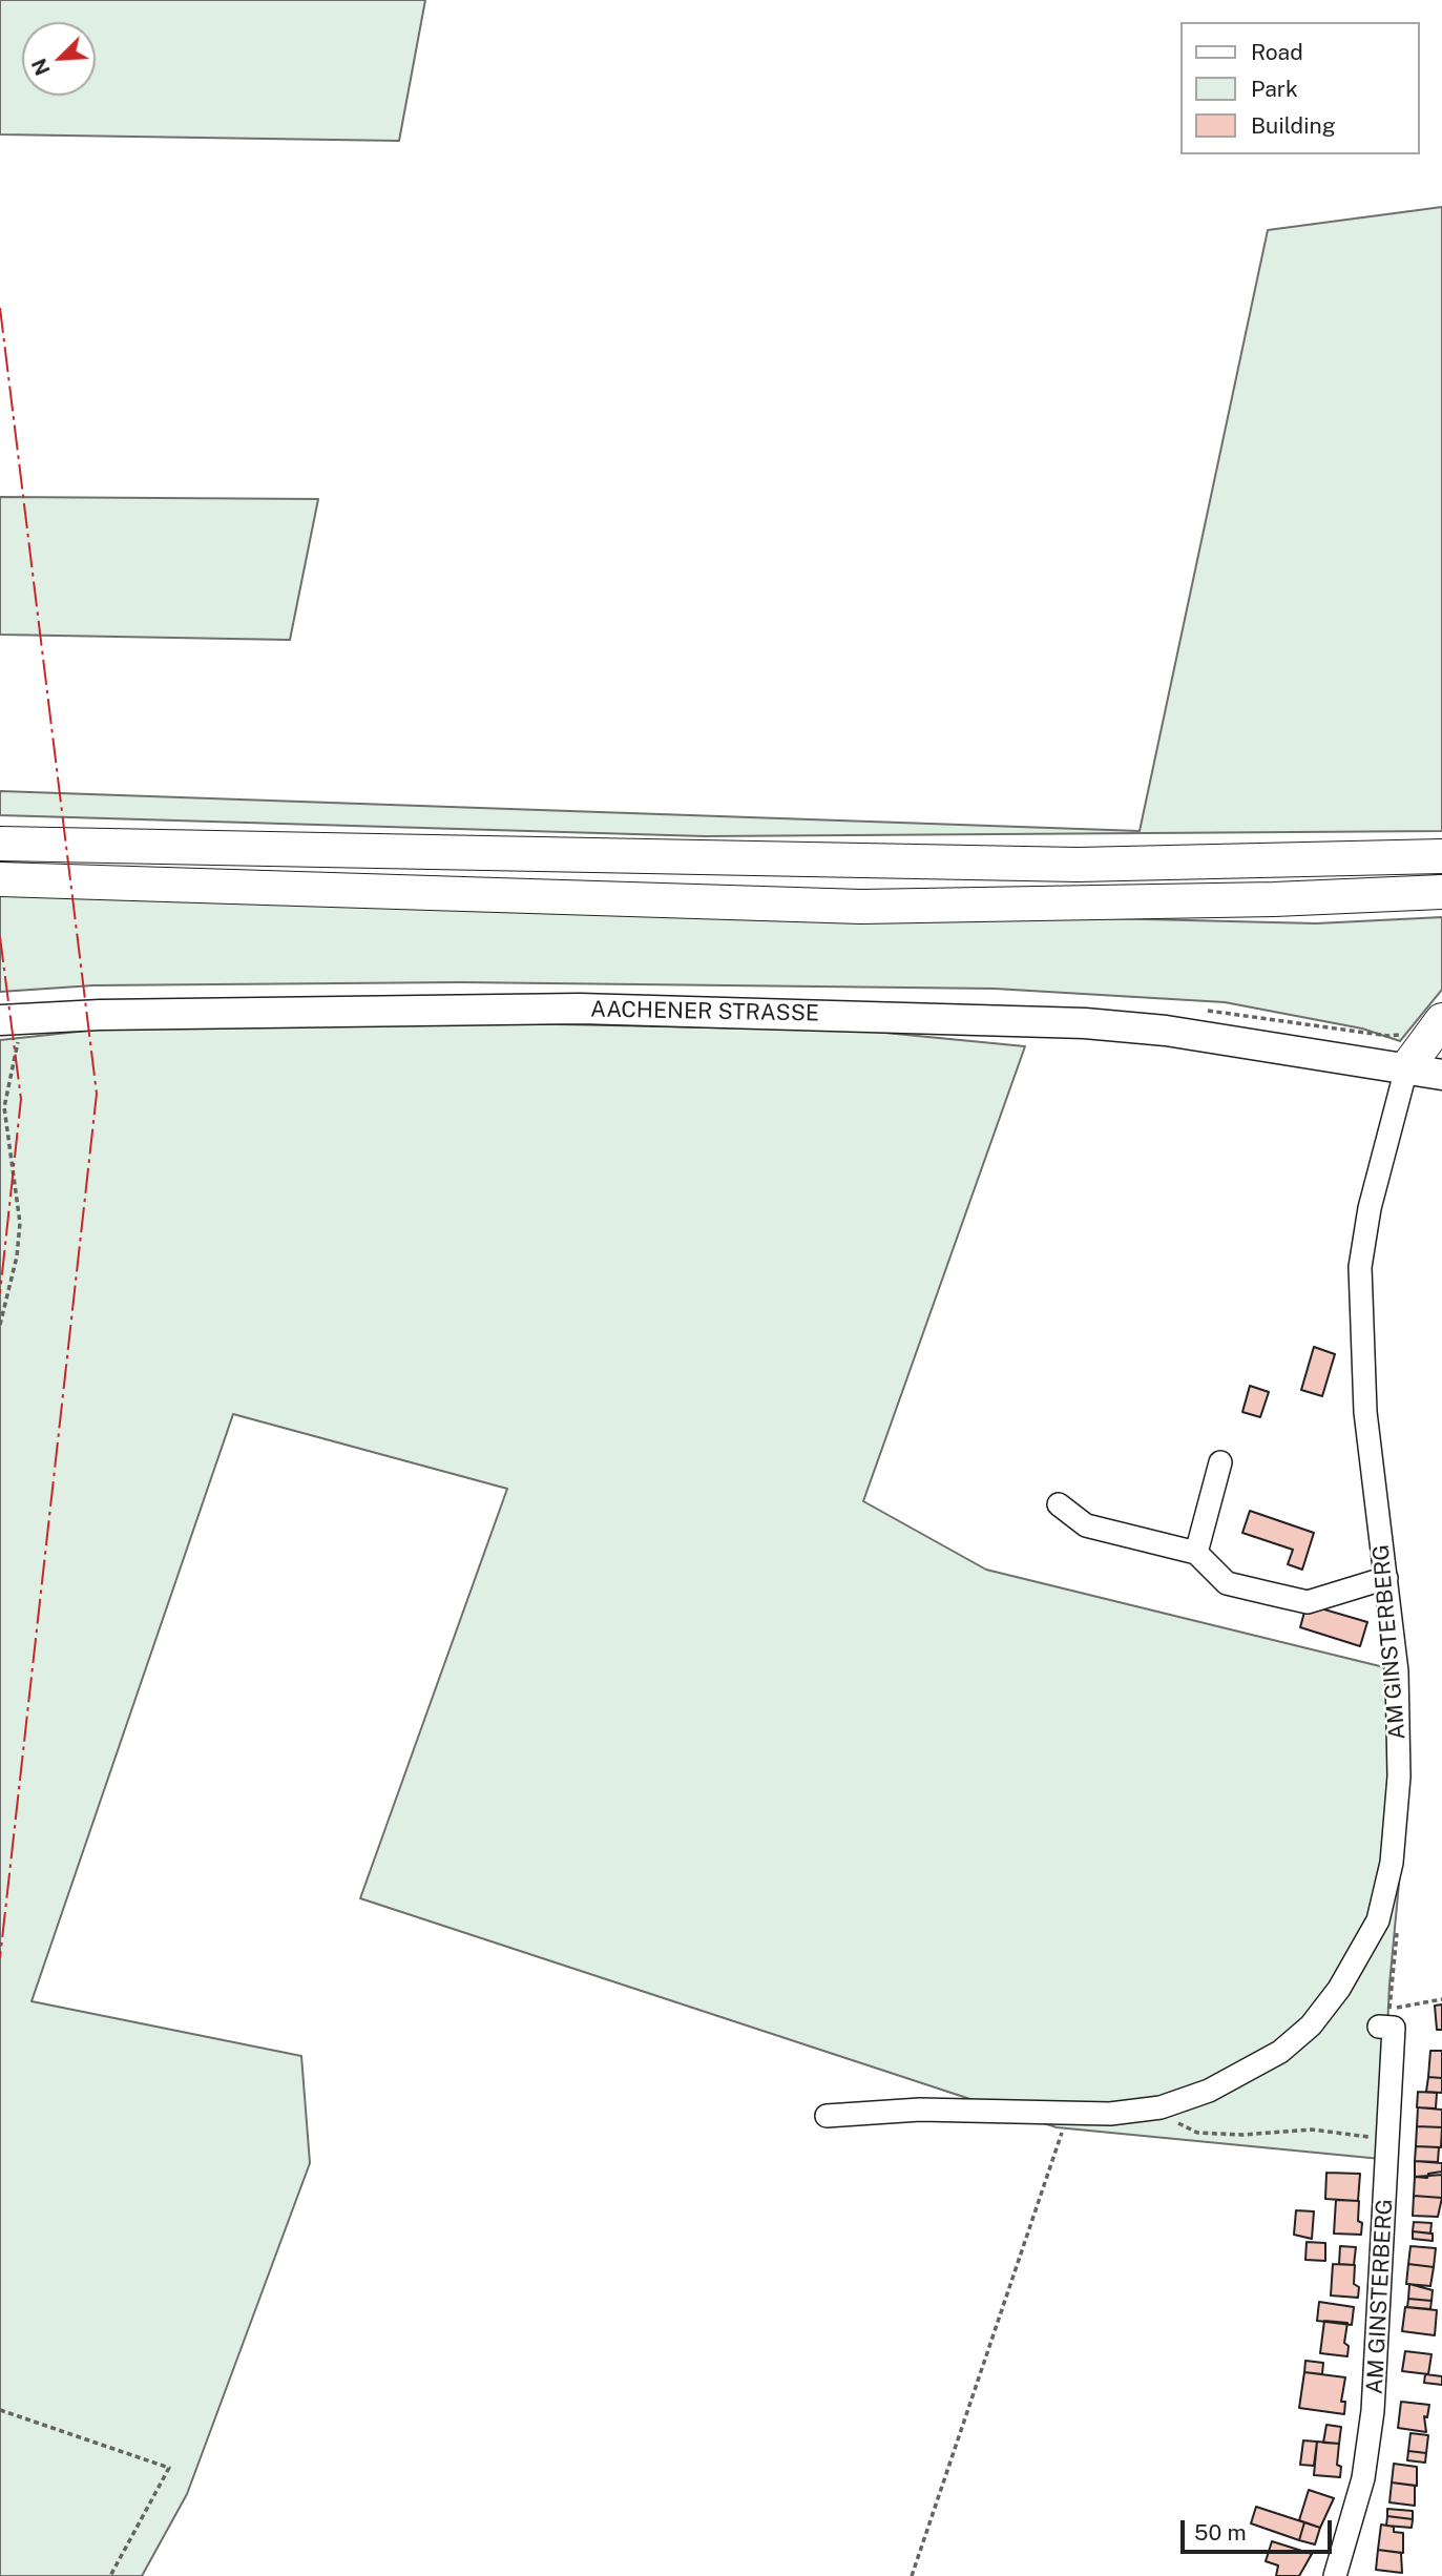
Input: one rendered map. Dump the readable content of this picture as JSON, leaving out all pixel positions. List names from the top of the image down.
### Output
{
  "streets": {
    "main road": ["AACHENER STRASSE"],
    "street": ["AM GINSTERBERG"]
  },
  "crossings": [
    ["AACHENER STRASSE", "AM GINSTERBERG"]
  ],
  "legend": ["Road", "Park", "Building"],
  "scale_bar": "50 m",
  "north": "bottom left"
}
